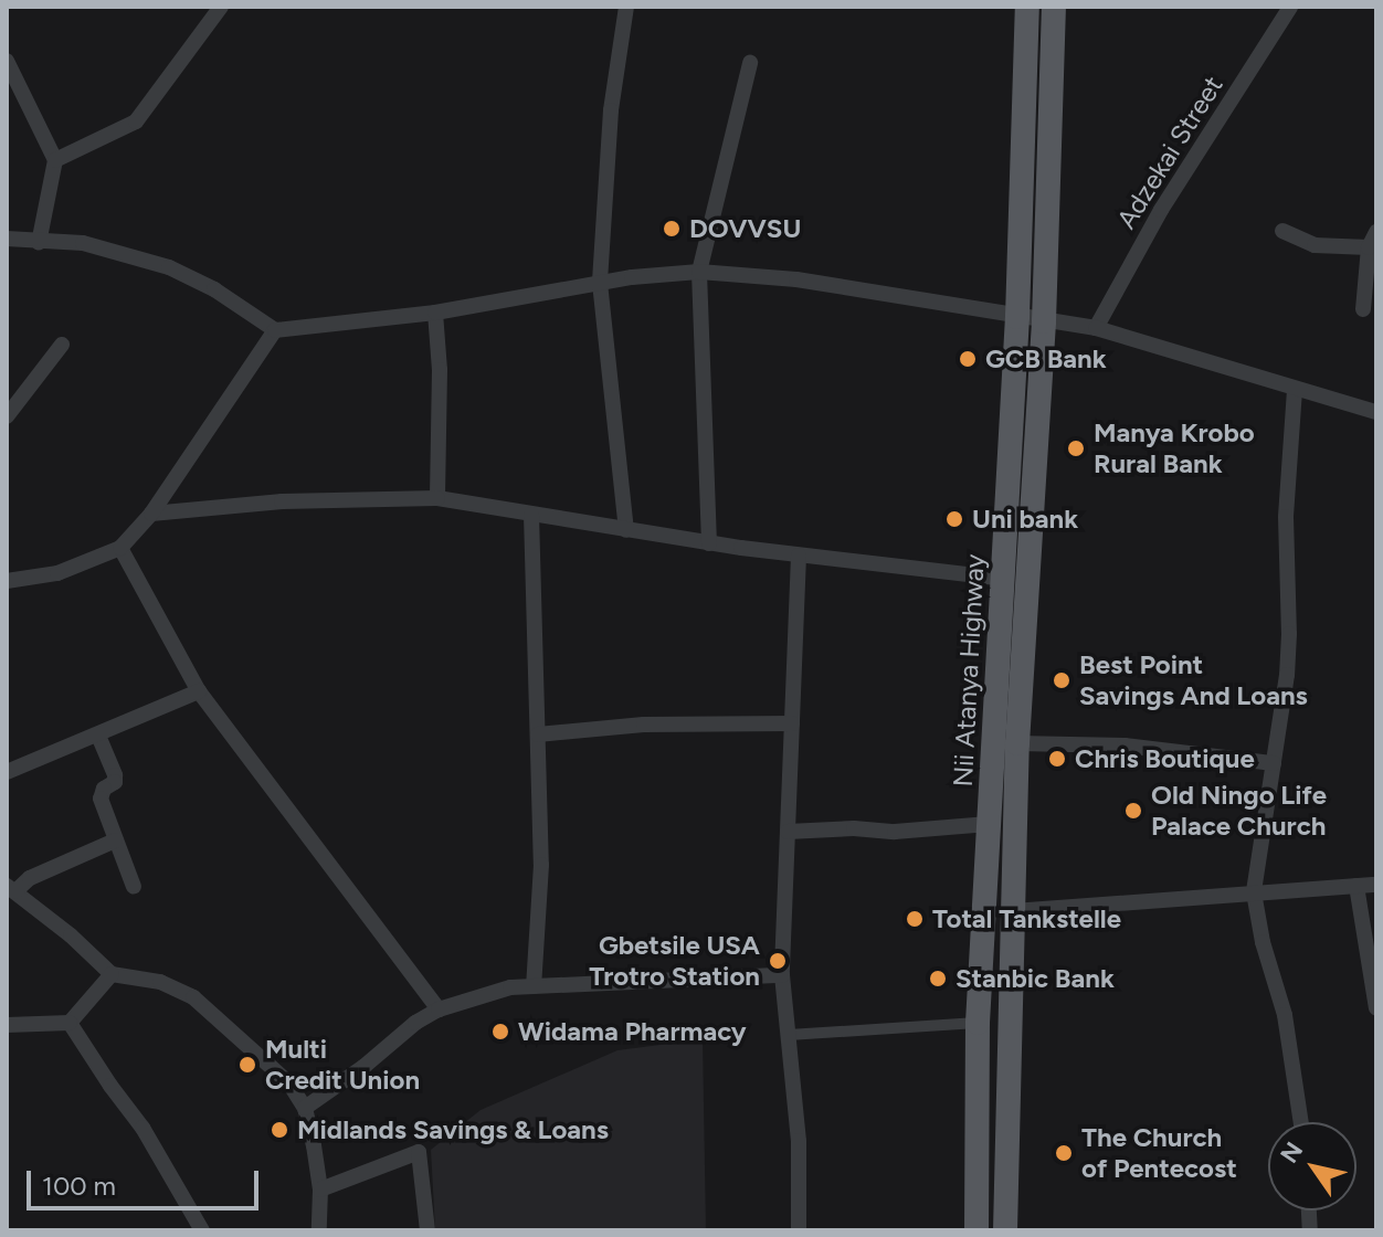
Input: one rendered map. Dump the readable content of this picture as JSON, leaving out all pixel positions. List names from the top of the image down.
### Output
{
  "streets": {
    "main road": ["Nii Atanya Highway"],
    "street": ["Adzekai Street"]
  },
  "places": [
    "DOVVSU",
    "GCB Bank",
    "Manya Krobo Rural Bank",
    "Uni bank",
    "Best Point Savings And Loans",
    "Chris Boutique",
    "Old Ningo Life Palace Church",
    "Total Tankstelle",
    "Gbetsile USA Trotro Station",
    "Stanbic Bank",
    "Widama Pharmacy",
    "Multi Credit Union",
    "Midlands Savings & Loans",
    "The Church of Pentecost"
  ],
  "scale_bar": "100 m",
  "north": "top left"
}
